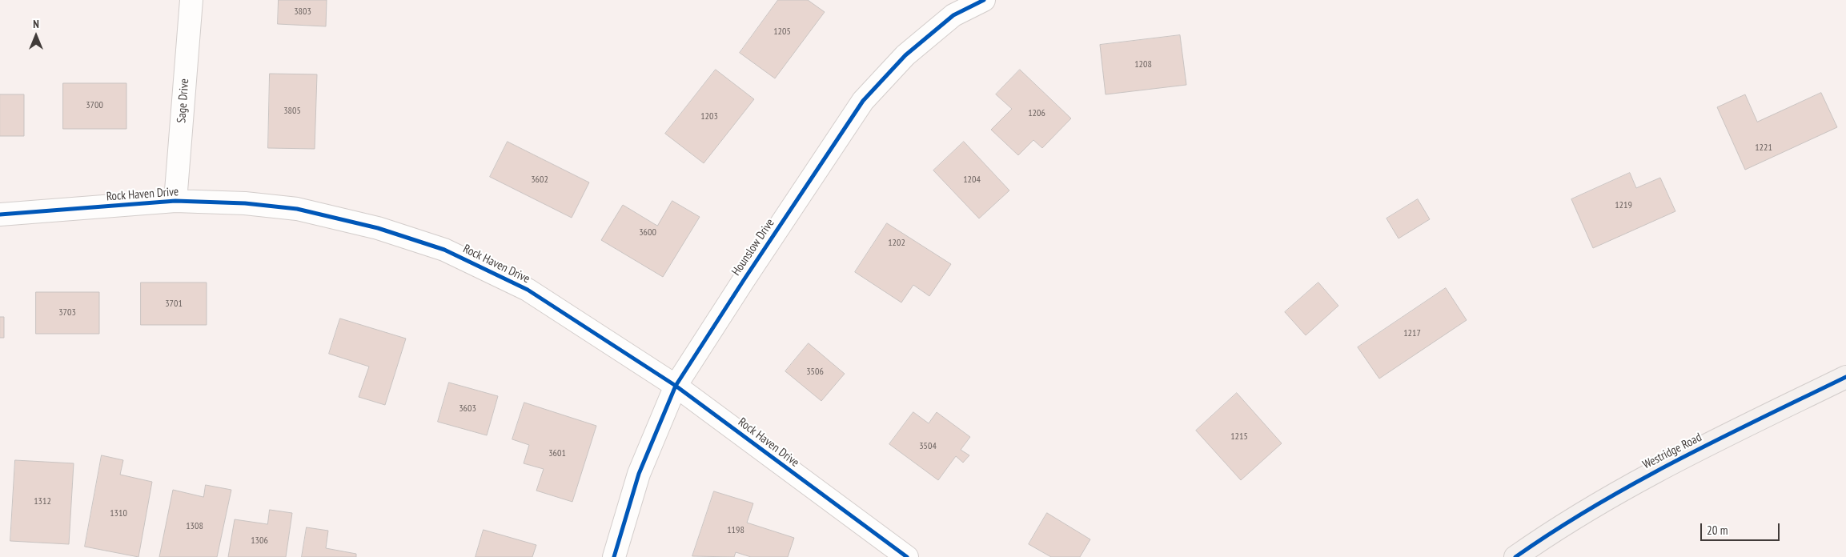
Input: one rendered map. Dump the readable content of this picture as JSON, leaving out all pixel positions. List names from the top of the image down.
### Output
{
  "streets": {
    "main road": ["Westridge Road"],
    "street": ["Sage Drive", "Rock Haven Drive", "Hounslow Drive"]
  },
  "crossings": [
    ["Sage Drive", "Rock Haven Drive"],
    ["Rock Haven Drive", "Hounslow Drive"]
  ],
  "house_numbers": [
    "3803",
    "1205",
    "1208",
    "3700",
    "3805",
    "1206",
    "1203",
    "1221",
    "3602",
    "1204",
    "1219",
    "3600",
    "1202",
    "3701",
    "3703",
    "1217",
    "3506",
    "3603",
    "1215",
    "3504",
    "3601",
    "1312",
    "1310",
    "1308",
    "1198",
    "1306"
  ],
  "scale_bar": "20 m",
  "north": "top"
}
